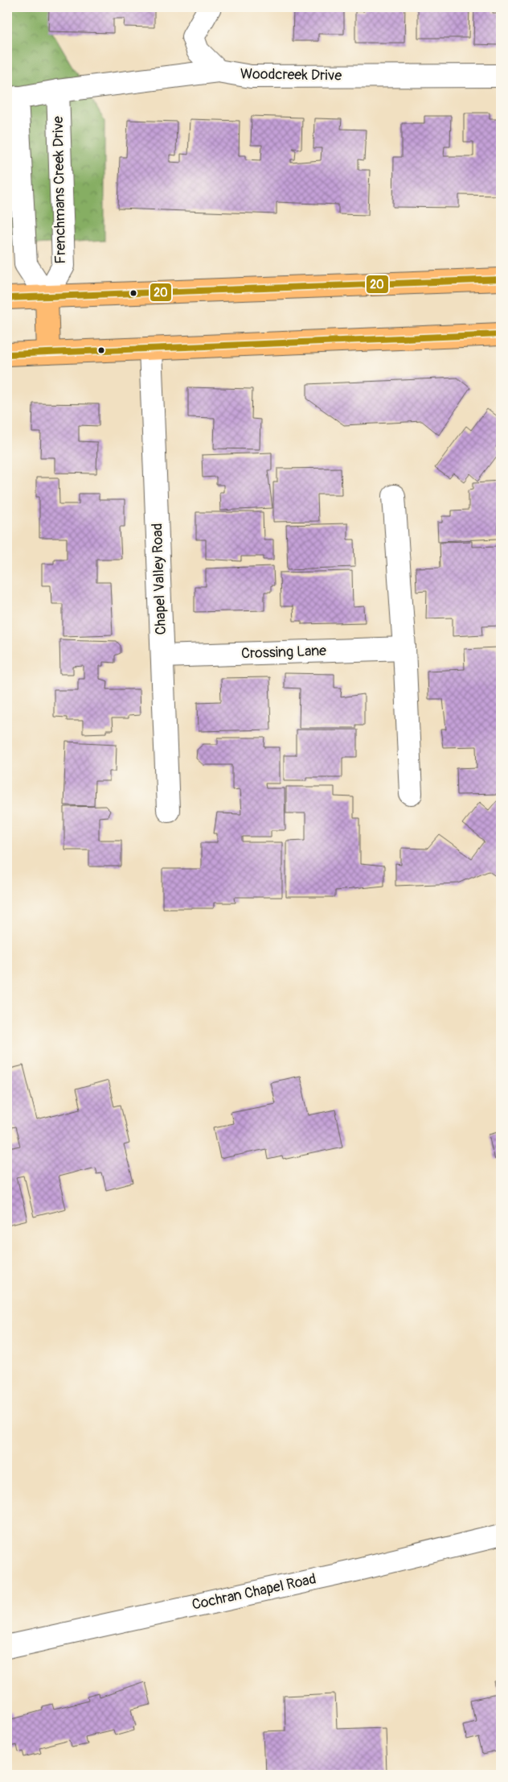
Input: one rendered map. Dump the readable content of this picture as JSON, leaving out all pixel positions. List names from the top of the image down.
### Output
{
  "streets": {
    "street": [
      "Woodcreek Drive",
      "Frenchmans Creek Drive",
      "Chapel Valley Road",
      "Crossing Lane",
      "Cochran Chapel Road"
    ]
  },
  "crossings": [
    ["Woodcreek Drive", "Frenchmans Creek Drive"],
    ["Chapel Valley Road", "Crossing Lane"]
  ],
  "lines": ["transit line 20"]
}
